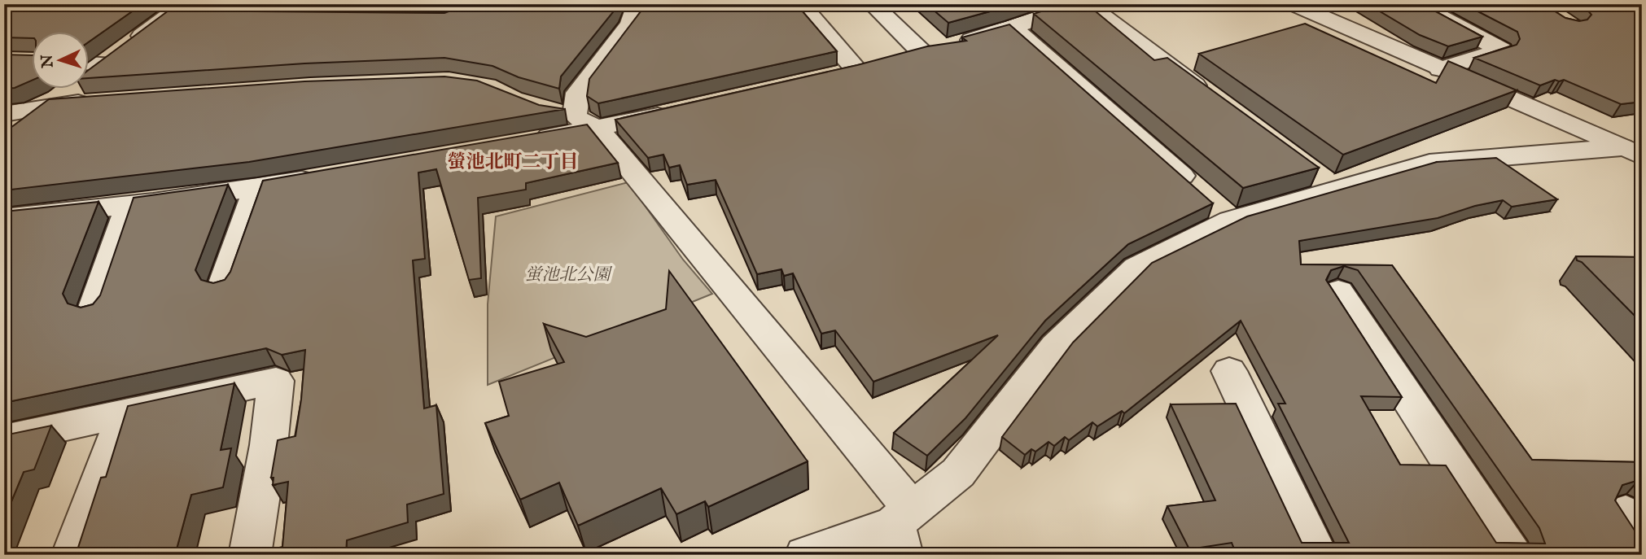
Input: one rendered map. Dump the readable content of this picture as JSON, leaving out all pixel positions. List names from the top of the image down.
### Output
{
  "districts": ["螢池北町二丁目"],
  "parks": ["蛍池北公園"],
  "north": "left"
}
